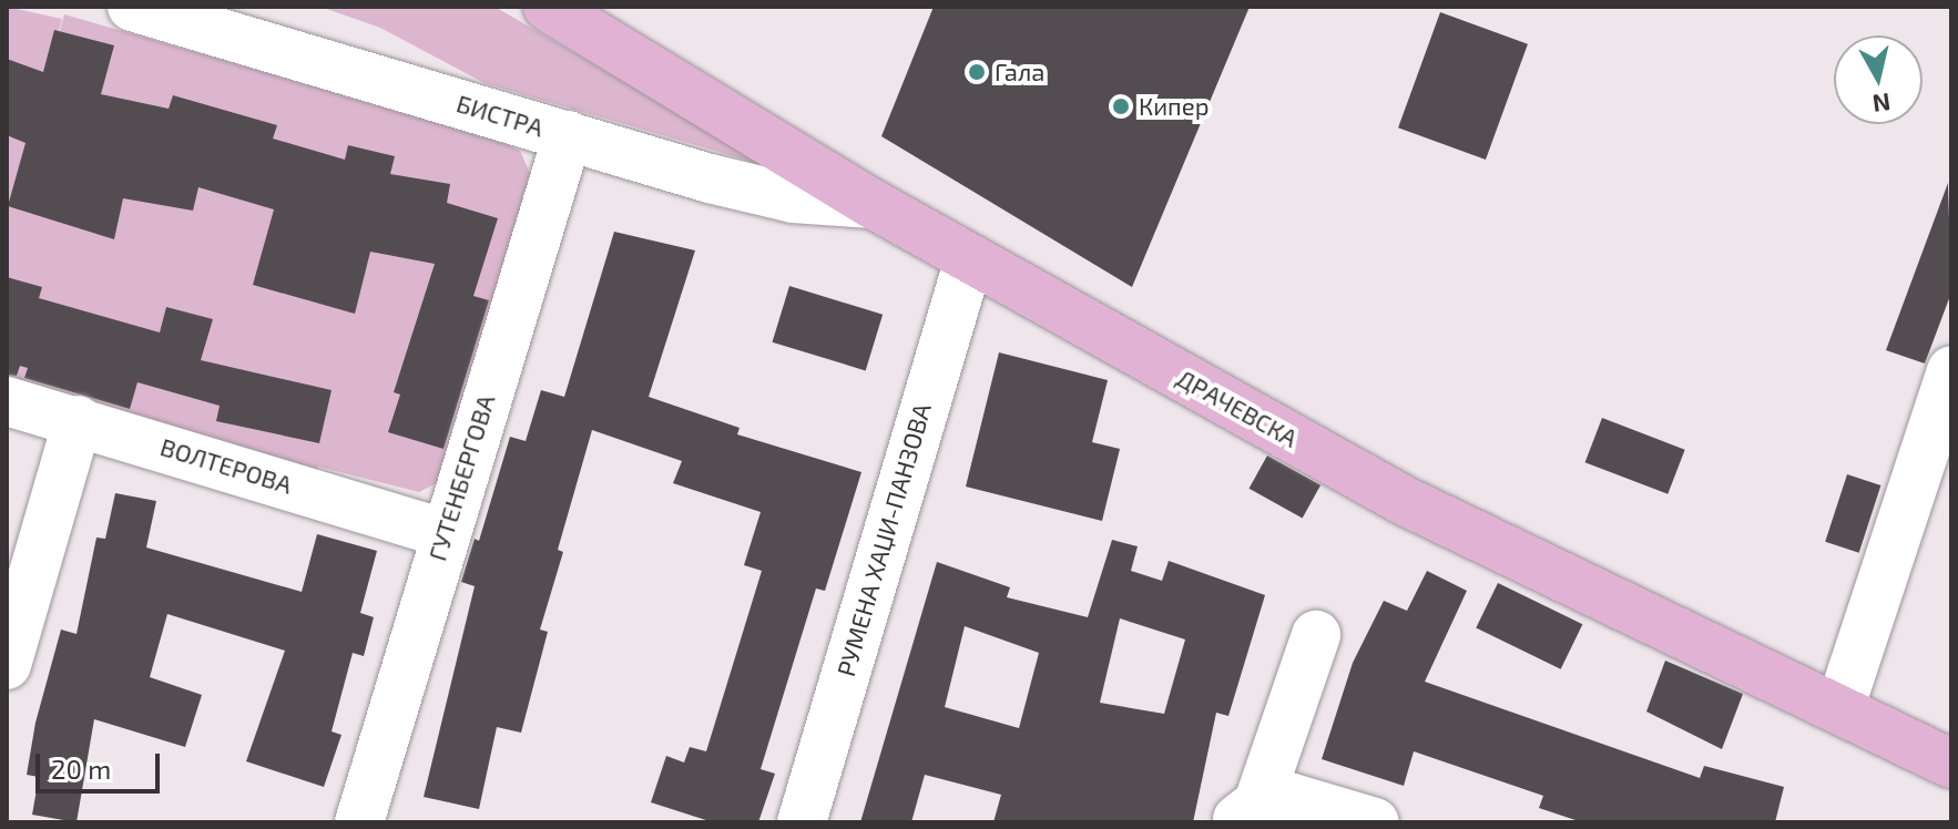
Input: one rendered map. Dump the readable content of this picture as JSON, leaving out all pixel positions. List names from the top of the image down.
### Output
{
  "streets": {
    "main road": ["ДРАЧЕВСКА"],
    "street": [
      "БИСТРА",
      "ВОЛТЕРОВА",
      "ГУТЕНБЕРГОВА",
      "РУМЕНА ХАЏИ-ПАНЗОВА"
    ]
  },
  "crossings": [
    ["БИСТРА", "ДРАЧЕВСКА"],
    ["БИСТРА", "ГУТЕНБЕРГОВА"],
    ["ДРАЧЕВСКА", "РУМЕНА ХАЏИ-ПАНЗОВА"],
    ["ВОЛТЕРОВА", "ГУТЕНБЕРГОВА"]
  ],
  "places": ["Гала", "Кипер"],
  "scale_bar": "20 m",
  "north": "bottom"
}
